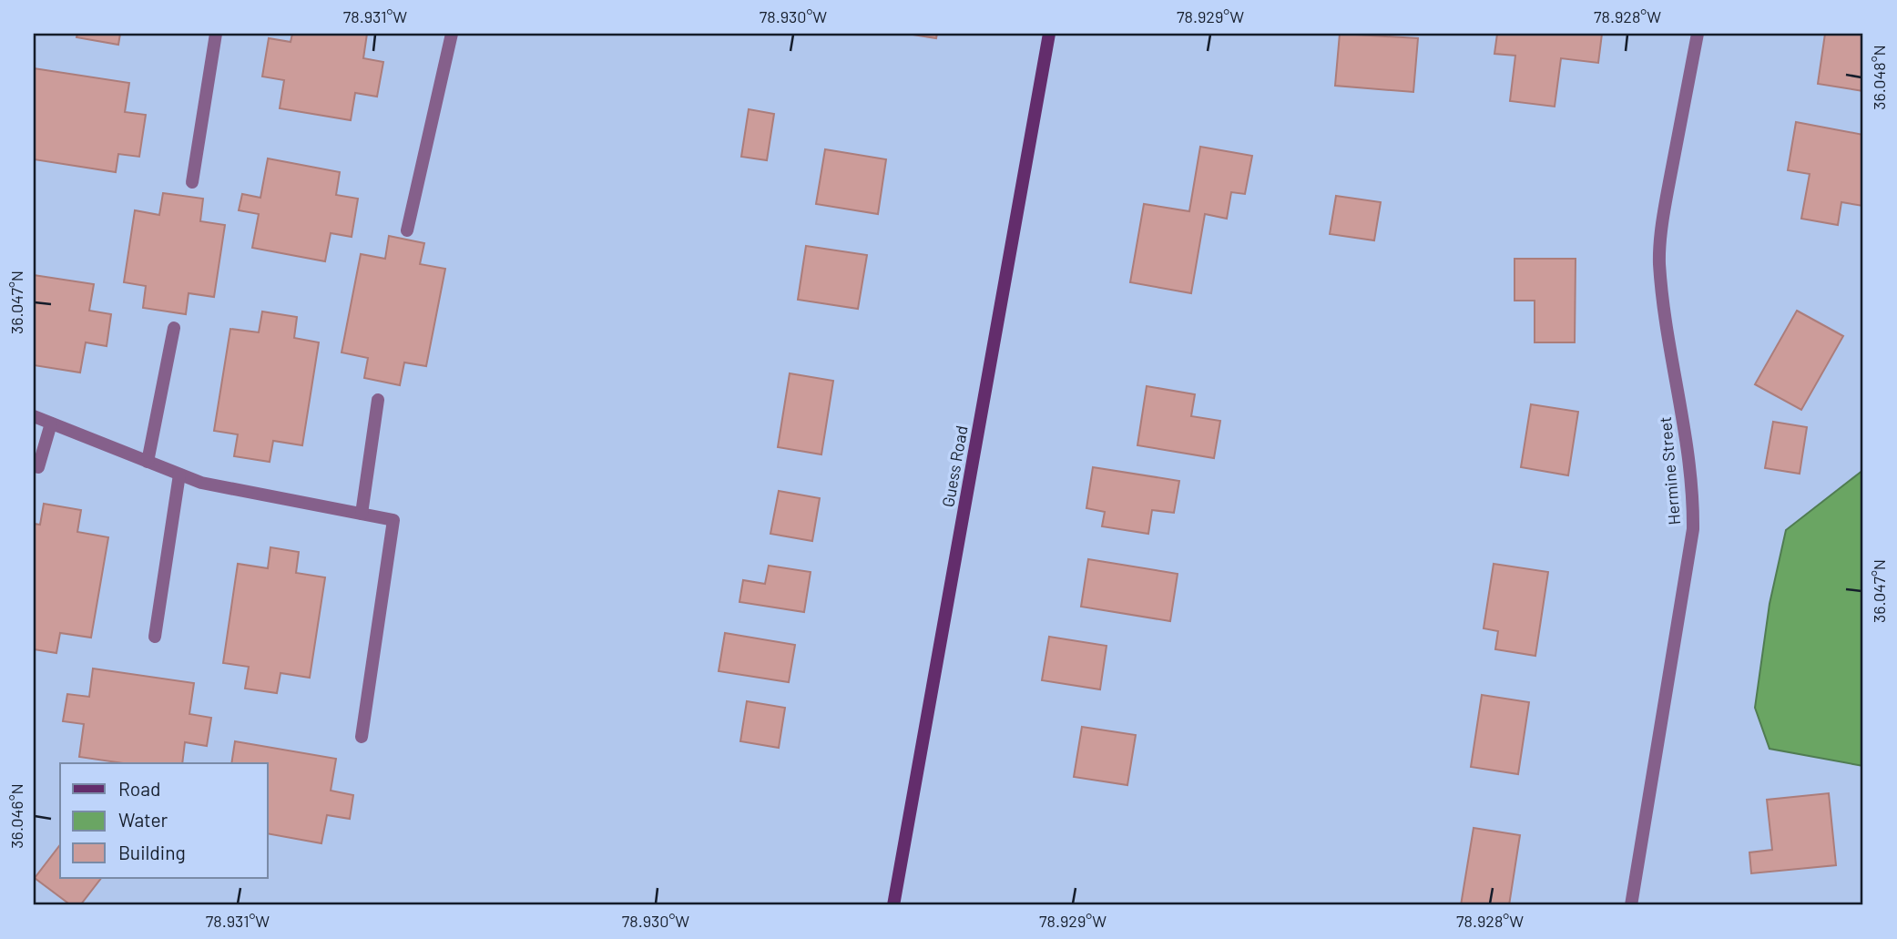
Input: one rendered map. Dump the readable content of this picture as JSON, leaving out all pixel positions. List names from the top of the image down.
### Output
{
  "streets": {
    "main road": ["Guess Road"],
    "street": ["Hermine Street"]
  },
  "legend": ["Road", "Water", "Building"],
  "coordinates": [
    "78.931°W",
    "78.930°W",
    "78.929°W",
    "78.928°W",
    "36.048°N",
    "36.047°N",
    "36.046°N"
  ]
}
